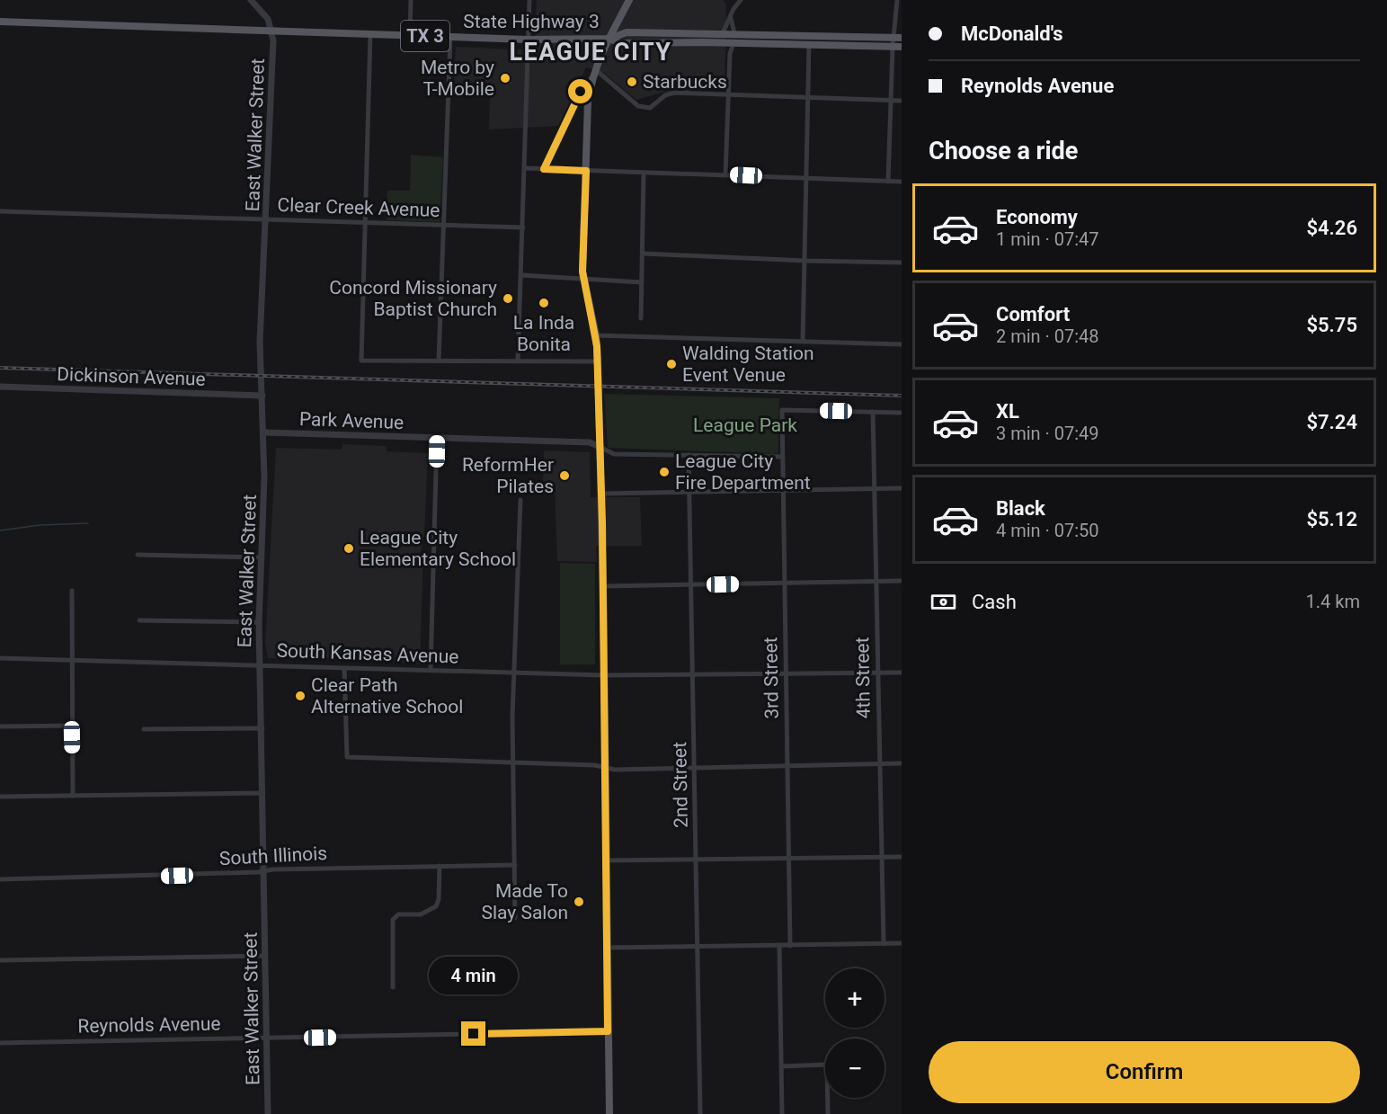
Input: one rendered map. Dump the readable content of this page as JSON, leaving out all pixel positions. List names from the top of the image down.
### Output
{
  "streets": {
    "main road": ["State Highway 3", "TX 3"],
    "street": [
      "East Walker Street",
      "Clear Creek Avenue",
      "Dickinson Avenue",
      "Park Avenue",
      "South Kansas Avenue",
      "3rd Street",
      "4th Street",
      "2nd Street",
      "South Illinois",
      "Reynolds Avenue"
    ]
  },
  "crossings": [
    ["State Highway 3", "East Walker Street"],
    ["East Walker Street", "Clear Creek Avenue"],
    ["East Walker Street", "Dickinson Avenue"],
    ["East Walker Street", "Park Avenue"],
    ["East Walker Street", "South Kansas Avenue"],
    ["East Walker Street", "South Illinois"],
    ["East Walker Street", "Reynolds Avenue"],
    ["South Kansas Avenue", "3rd Street"],
    ["South Kansas Avenue", "4th Street"],
    ["South Kansas Avenue", "2nd Street"],
    ["3rd Street", "4th Street"]
  ],
  "districts": ["LEAGUE CITY"],
  "parks": ["League Park"],
  "places": [
    "Metro by T-Mobile",
    "Starbucks",
    "Concord Missionary Baptist Church",
    "La Inda Bonita",
    "Walding Station Event Venue",
    "League City Fire Department",
    "ReformHer Pilates",
    "League City Elementary School",
    "Clear Path Alternative School",
    "Made To Slay Salon"
  ],
  "page": {
    "banner": ["McDonald's", "Reynolds Avenue"],
    "heading": "Choose a ride",
    "list": [
      {
        "name": "Economy",
        "note": "1 min · 07:47",
        "value": "$4.26"
      },
      {
        "name": "Comfort",
        "note": "2 min · 07:48",
        "value": "$5.75"
      },
      {
        "name": "XL",
        "note": "3 min · 07:49",
        "value": "$7.24"
      },
      {
        "name": "Black",
        "note": "4 min · 07:50",
        "value": "$5.12"
      }
    ],
    "pay": ["Cash", "1.4 km"],
    "bubble": "4 min",
    "map_buttons": ["+", "−"],
    "buttons": "Confirm"
  }
}
